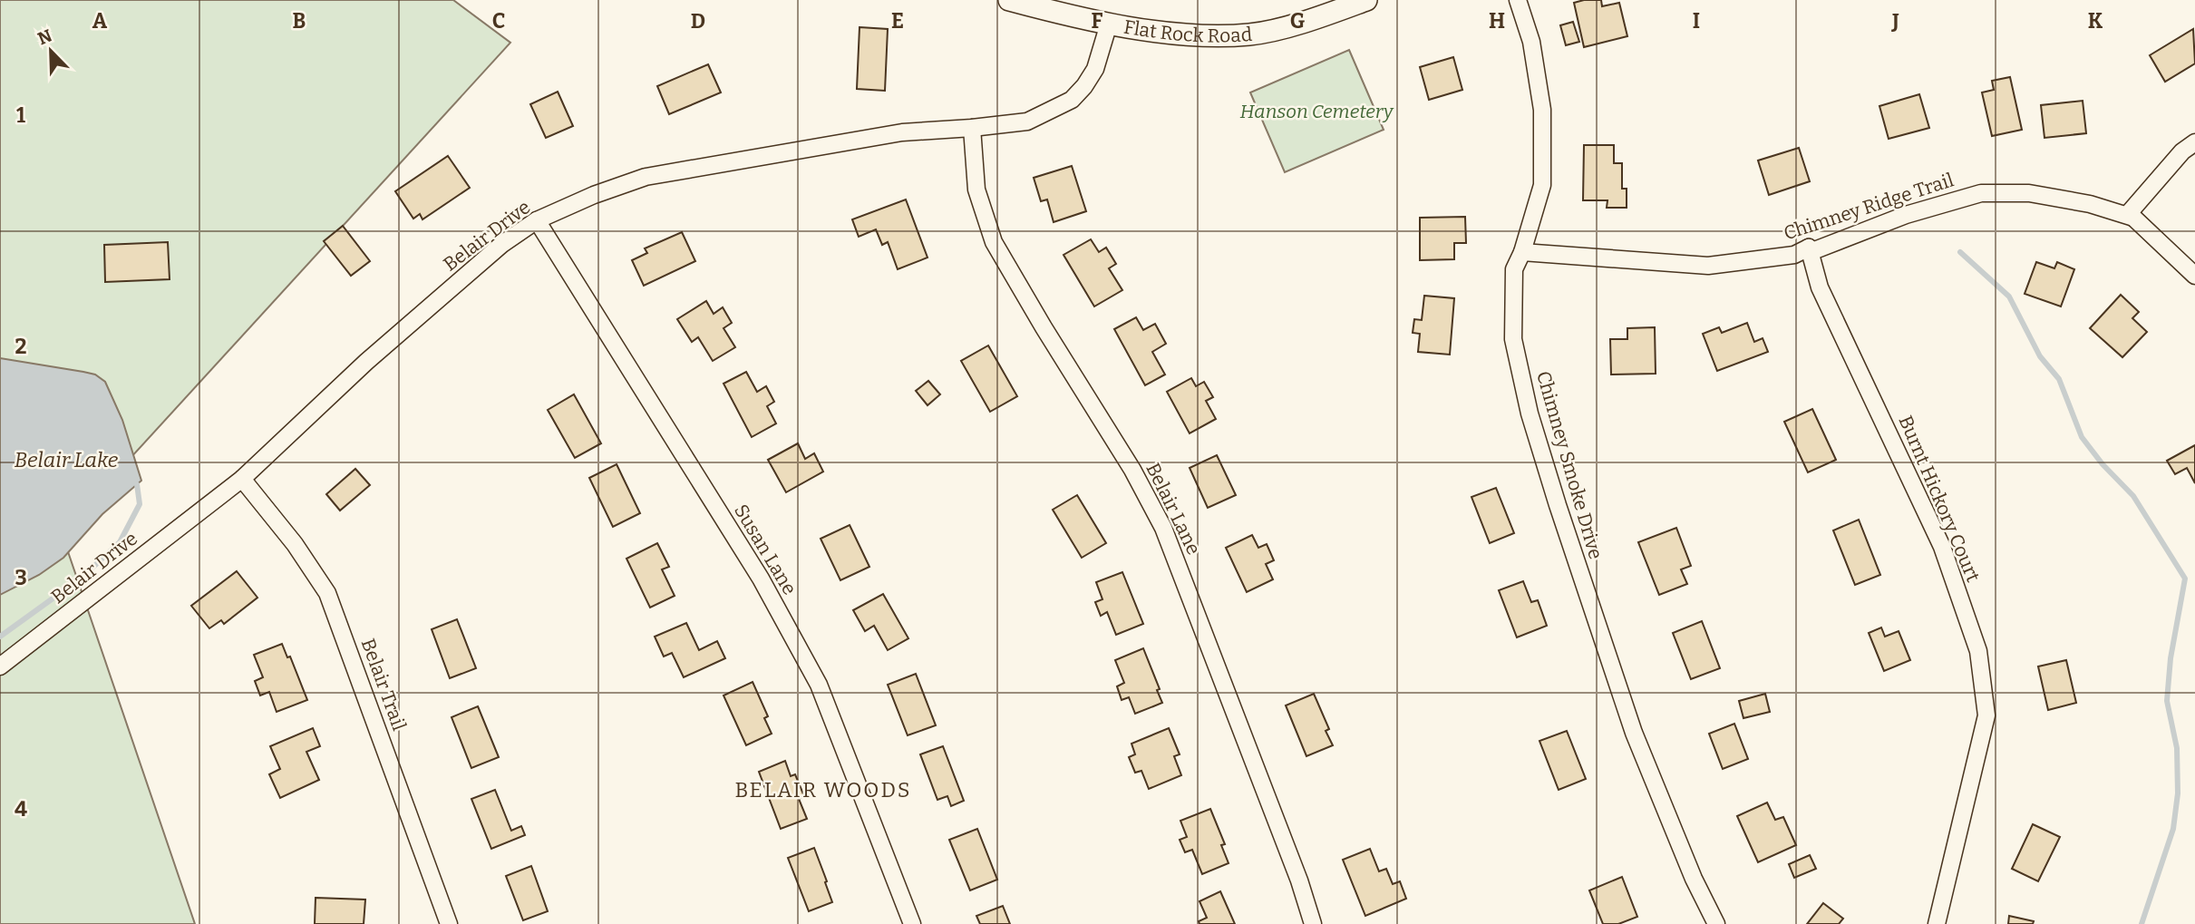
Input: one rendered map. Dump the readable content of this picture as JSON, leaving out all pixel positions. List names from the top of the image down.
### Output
{
  "streets": {
    "street": [
      "Flat Rock Road",
      "Chimney Ridge Trail",
      "Belair Drive",
      "Chimney Smoke Drive",
      "Burnt Hickory Court",
      "Belair Lane",
      "Susan Lane",
      "Belair Trail"
    ]
  },
  "crossings": [
    ["Flat Rock Road", "Belair Drive"],
    ["Chimney Ridge Trail", "Chimney Smoke Drive"],
    ["Chimney Ridge Trail", "Burnt Hickory Court"],
    ["Belair Drive", "Belair Lane"],
    ["Belair Drive", "Susan Lane"],
    ["Belair Drive", "Belair Trail"]
  ],
  "districts": ["BELAIR WOODS"],
  "water": ["Belair Lake"],
  "parks": ["Hanson Cemetery"],
  "north": "top left",
  "grid": {
    "columns": [
      "A",
      "B",
      "C",
      "D",
      "E",
      "F",
      "G",
      "H",
      "I",
      "J",
      "K"
    ],
    "rows": [
      "1",
      "2",
      "3",
      "4"
    ]
  }
}
